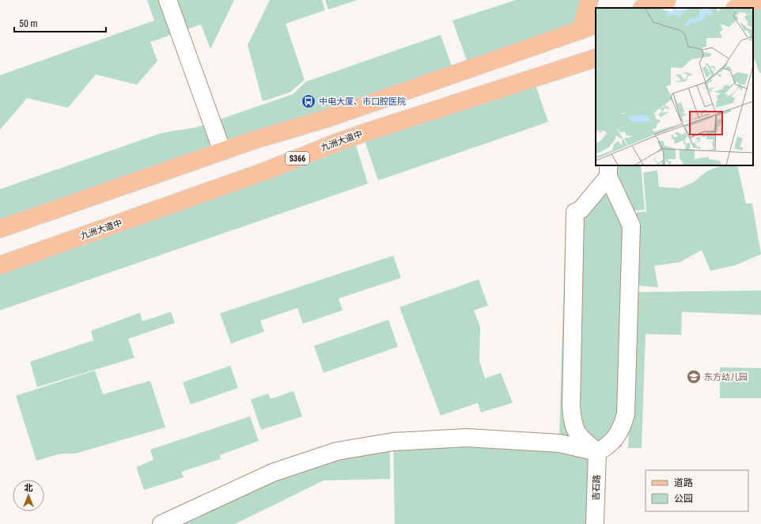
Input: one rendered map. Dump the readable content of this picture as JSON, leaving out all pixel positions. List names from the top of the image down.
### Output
{
  "streets": {
    "main road": ["九洲大道中", "S366"],
    "street": ["吉石路"]
  },
  "places": {
    "bus stop": ["中电大厦、市口腔医院"],
    "school or university": ["东方幼儿园"]
  },
  "legend": ["道路", "公园"],
  "scale_bar": "50 m",
  "north": "top"
}
